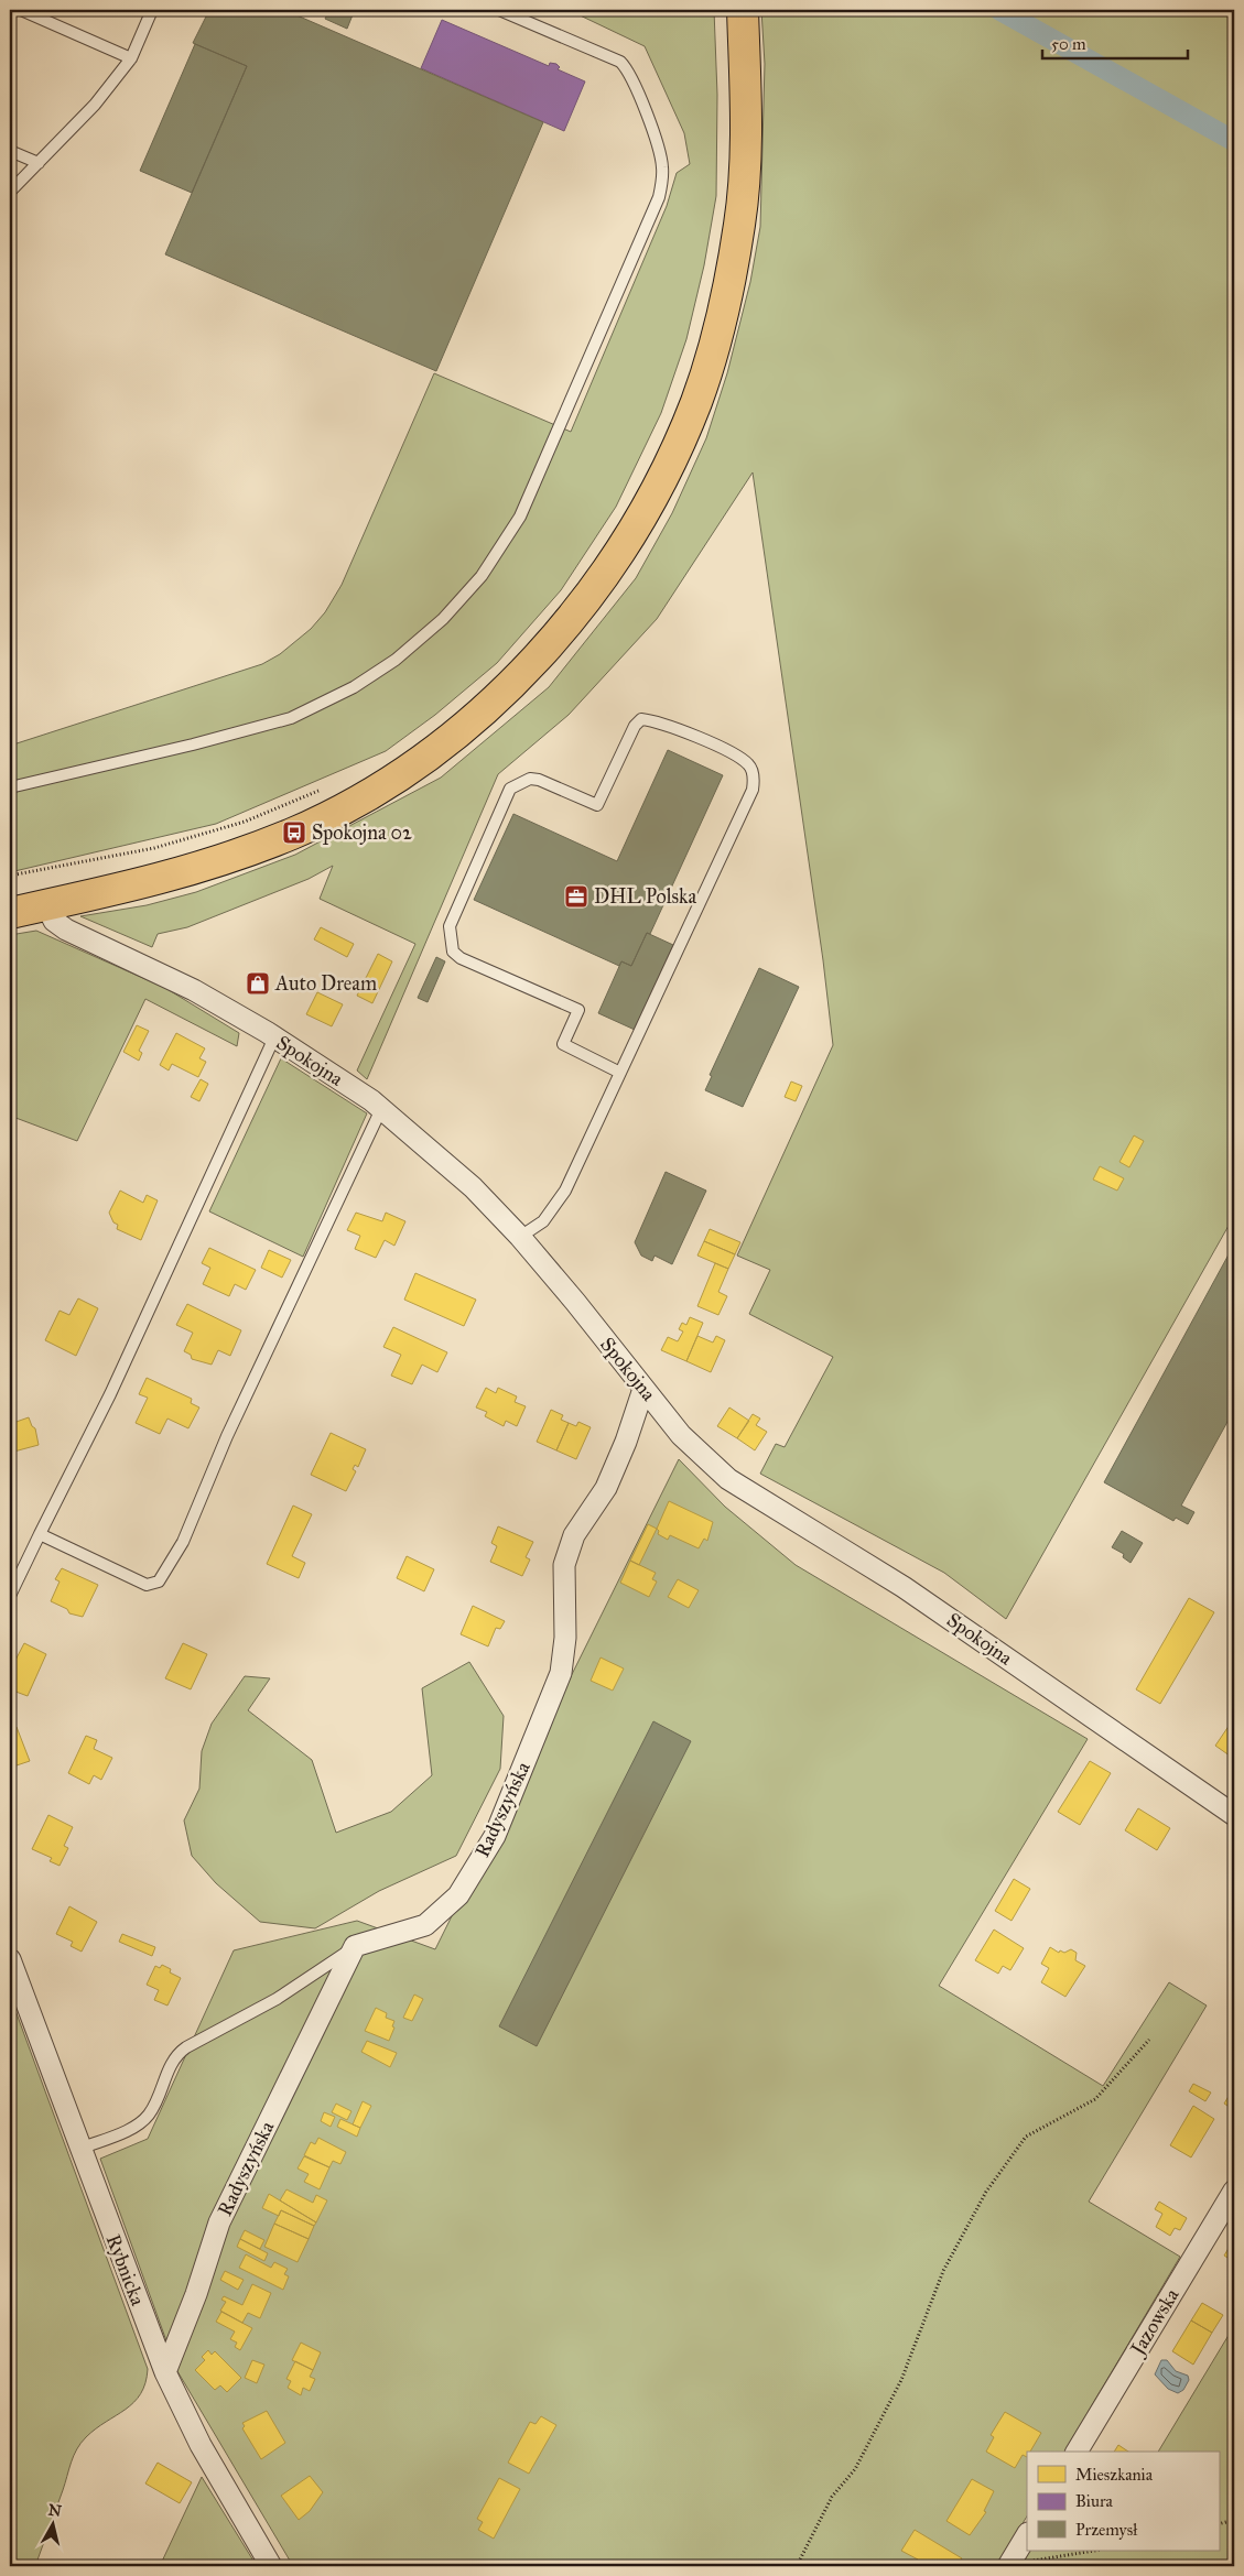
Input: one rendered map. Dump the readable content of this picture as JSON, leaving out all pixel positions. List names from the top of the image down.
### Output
{
  "streets": {
    "street": [
      "Spokojna",
      "Radyszyńska",
      "Rybnicka",
      "Jazowska"
    ]
  },
  "crossings": [
    ["Spokojna", "Radyszyńska"],
    ["Radyszyńska", "Rybnicka"]
  ],
  "places": {
    "bus stop": ["Spokojna 02"],
    "office": ["DHL Polska"],
    "shop": ["Auto Dream"]
  },
  "legend": ["Mieszkania", "Biura", "Przemysł"],
  "scale_bar": "50 m",
  "north": "top"
}
